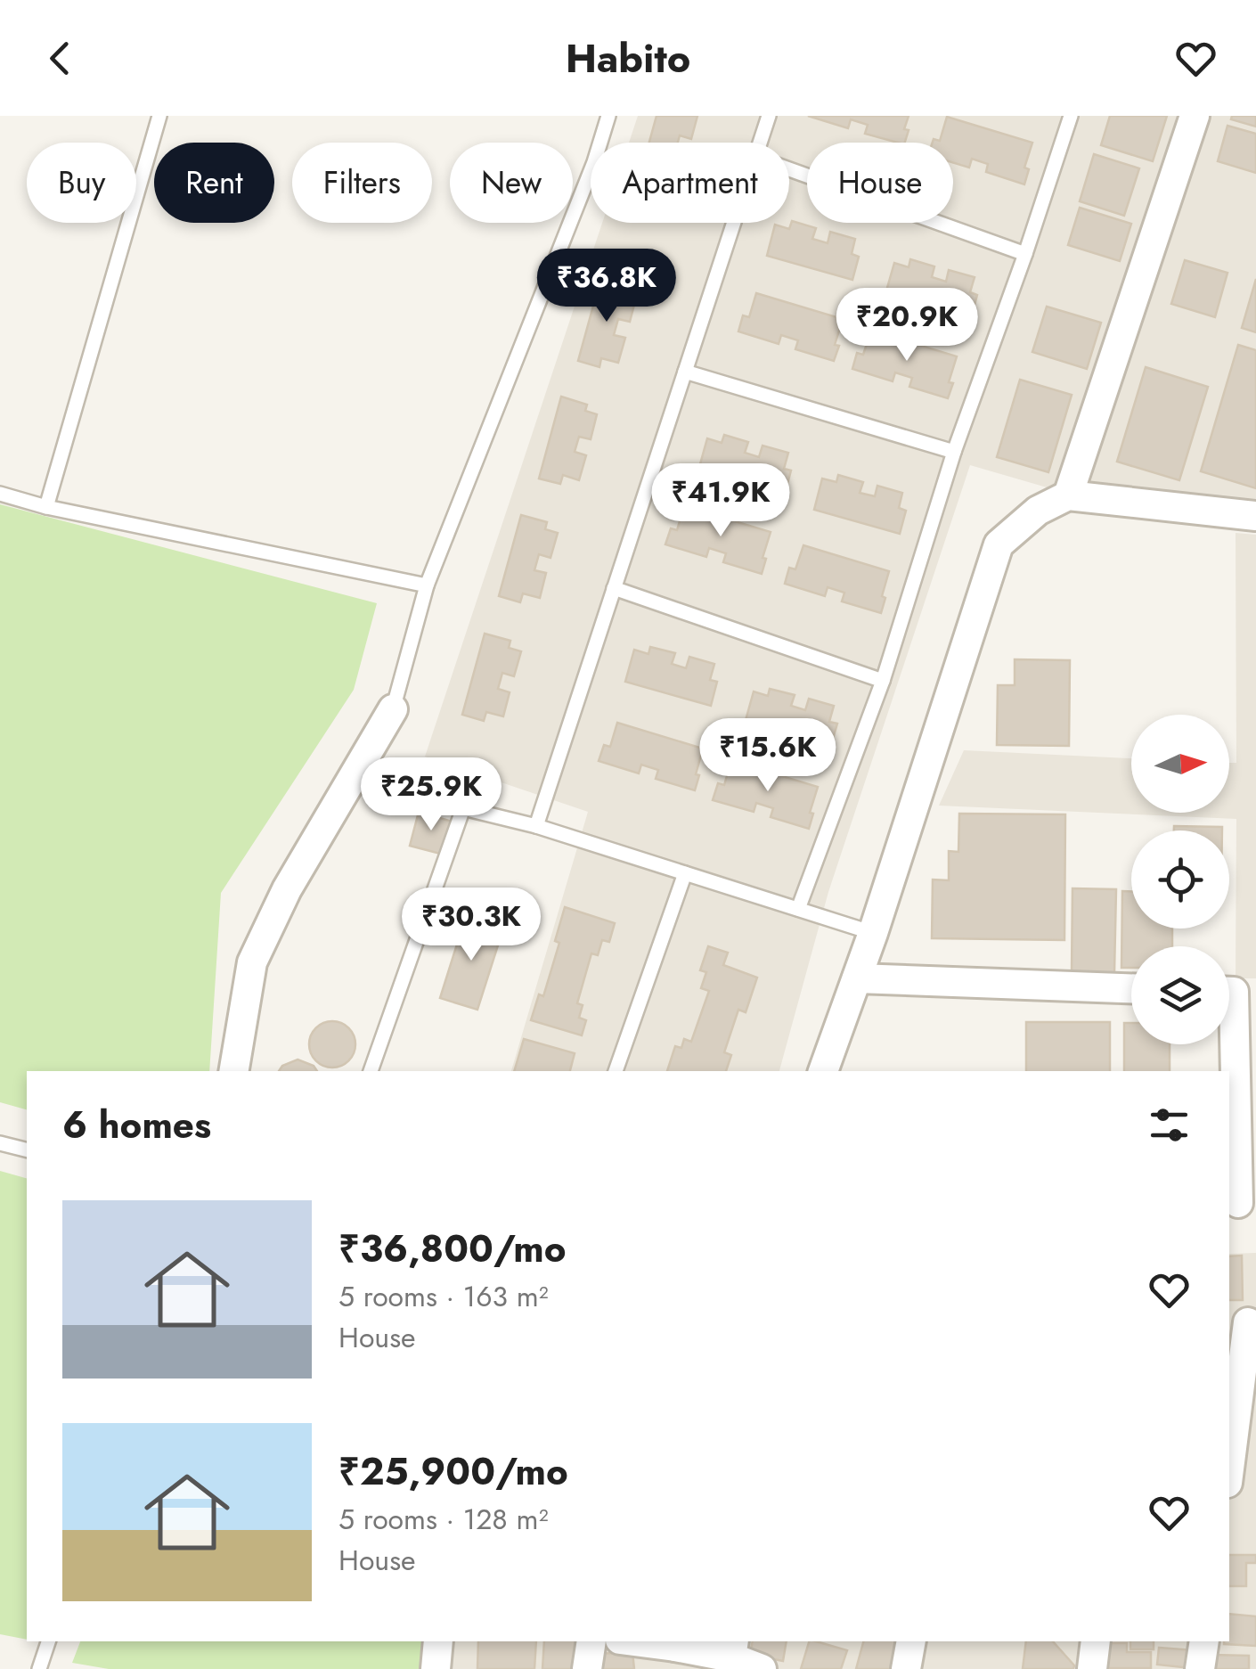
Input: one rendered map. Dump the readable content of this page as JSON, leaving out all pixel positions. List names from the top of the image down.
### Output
{
  "north": "right",
  "page": {
    "header": "Habito",
    "chip": [
      "Buy",
      "Rent",
      "Filters",
      "New",
      "Apartment",
      "House"
    ],
    "price": [
      "₹36.8K",
      "₹20.9K",
      "₹41.9K",
      "₹15.6K",
      "₹25.9K",
      "₹30.3K"
    ],
    "heading": "6 homes",
    "list": [
      {
        "name": "₹36,800/mo",
        "note": "5 rooms · 163 m² · House"
      },
      {
        "name": "₹25,900/mo",
        "note": "5 rooms · 128 m² · House"
      }
    ]
  }
}
